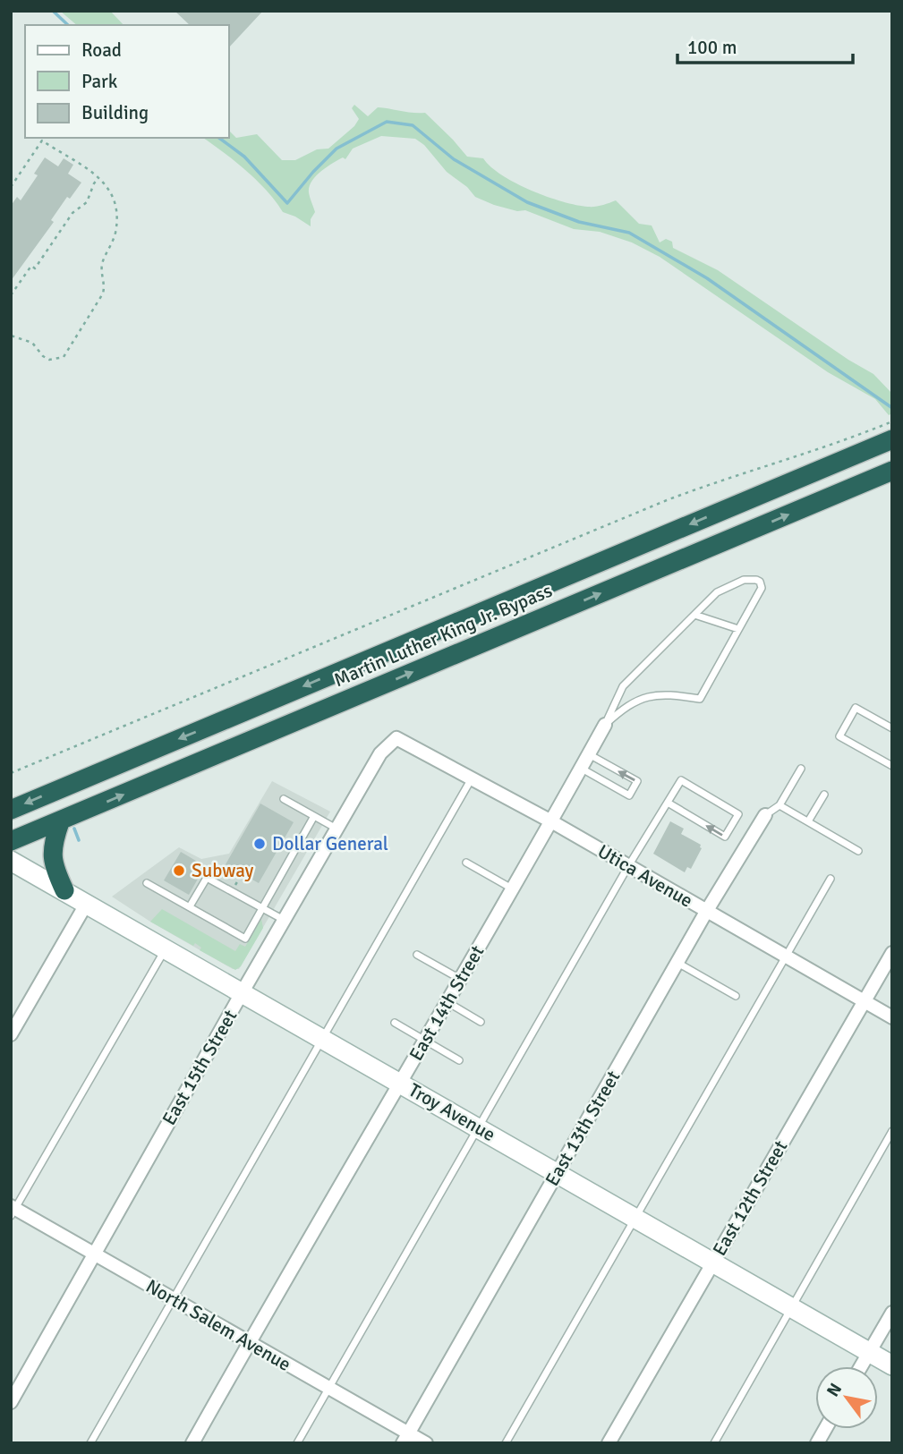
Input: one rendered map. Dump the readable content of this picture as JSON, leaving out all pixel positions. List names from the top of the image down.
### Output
{
  "streets": {
    "highway": ["Martin Luther King Jr. Bypass"],
    "street": [
      "Utica Avenue",
      "East 14th Street",
      "East 15th Street",
      "Troy Avenue",
      "East 13th Street",
      "East 12th Street",
      "North Salem Avenue"
    ]
  },
  "crossings": [
    ["Utica Avenue", "East 14th Street"],
    ["Utica Avenue", "East 15th Street"],
    ["Utica Avenue", "East 13th Street"],
    ["Utica Avenue", "East 12th Street"],
    ["East 14th Street", "Troy Avenue"],
    ["East 14th Street", "North Salem Avenue"],
    ["East 15th Street", "Troy Avenue"],
    ["East 15th Street", "North Salem Avenue"],
    ["Troy Avenue", "East 13th Street"],
    ["Troy Avenue", "East 12th Street"],
    ["East 13th Street", "North Salem Avenue"]
  ],
  "places": ["Dollar General", "Subway"],
  "legend": ["Road", "Park", "Building"],
  "scale_bar": "100 m",
  "north": "top left"
}
